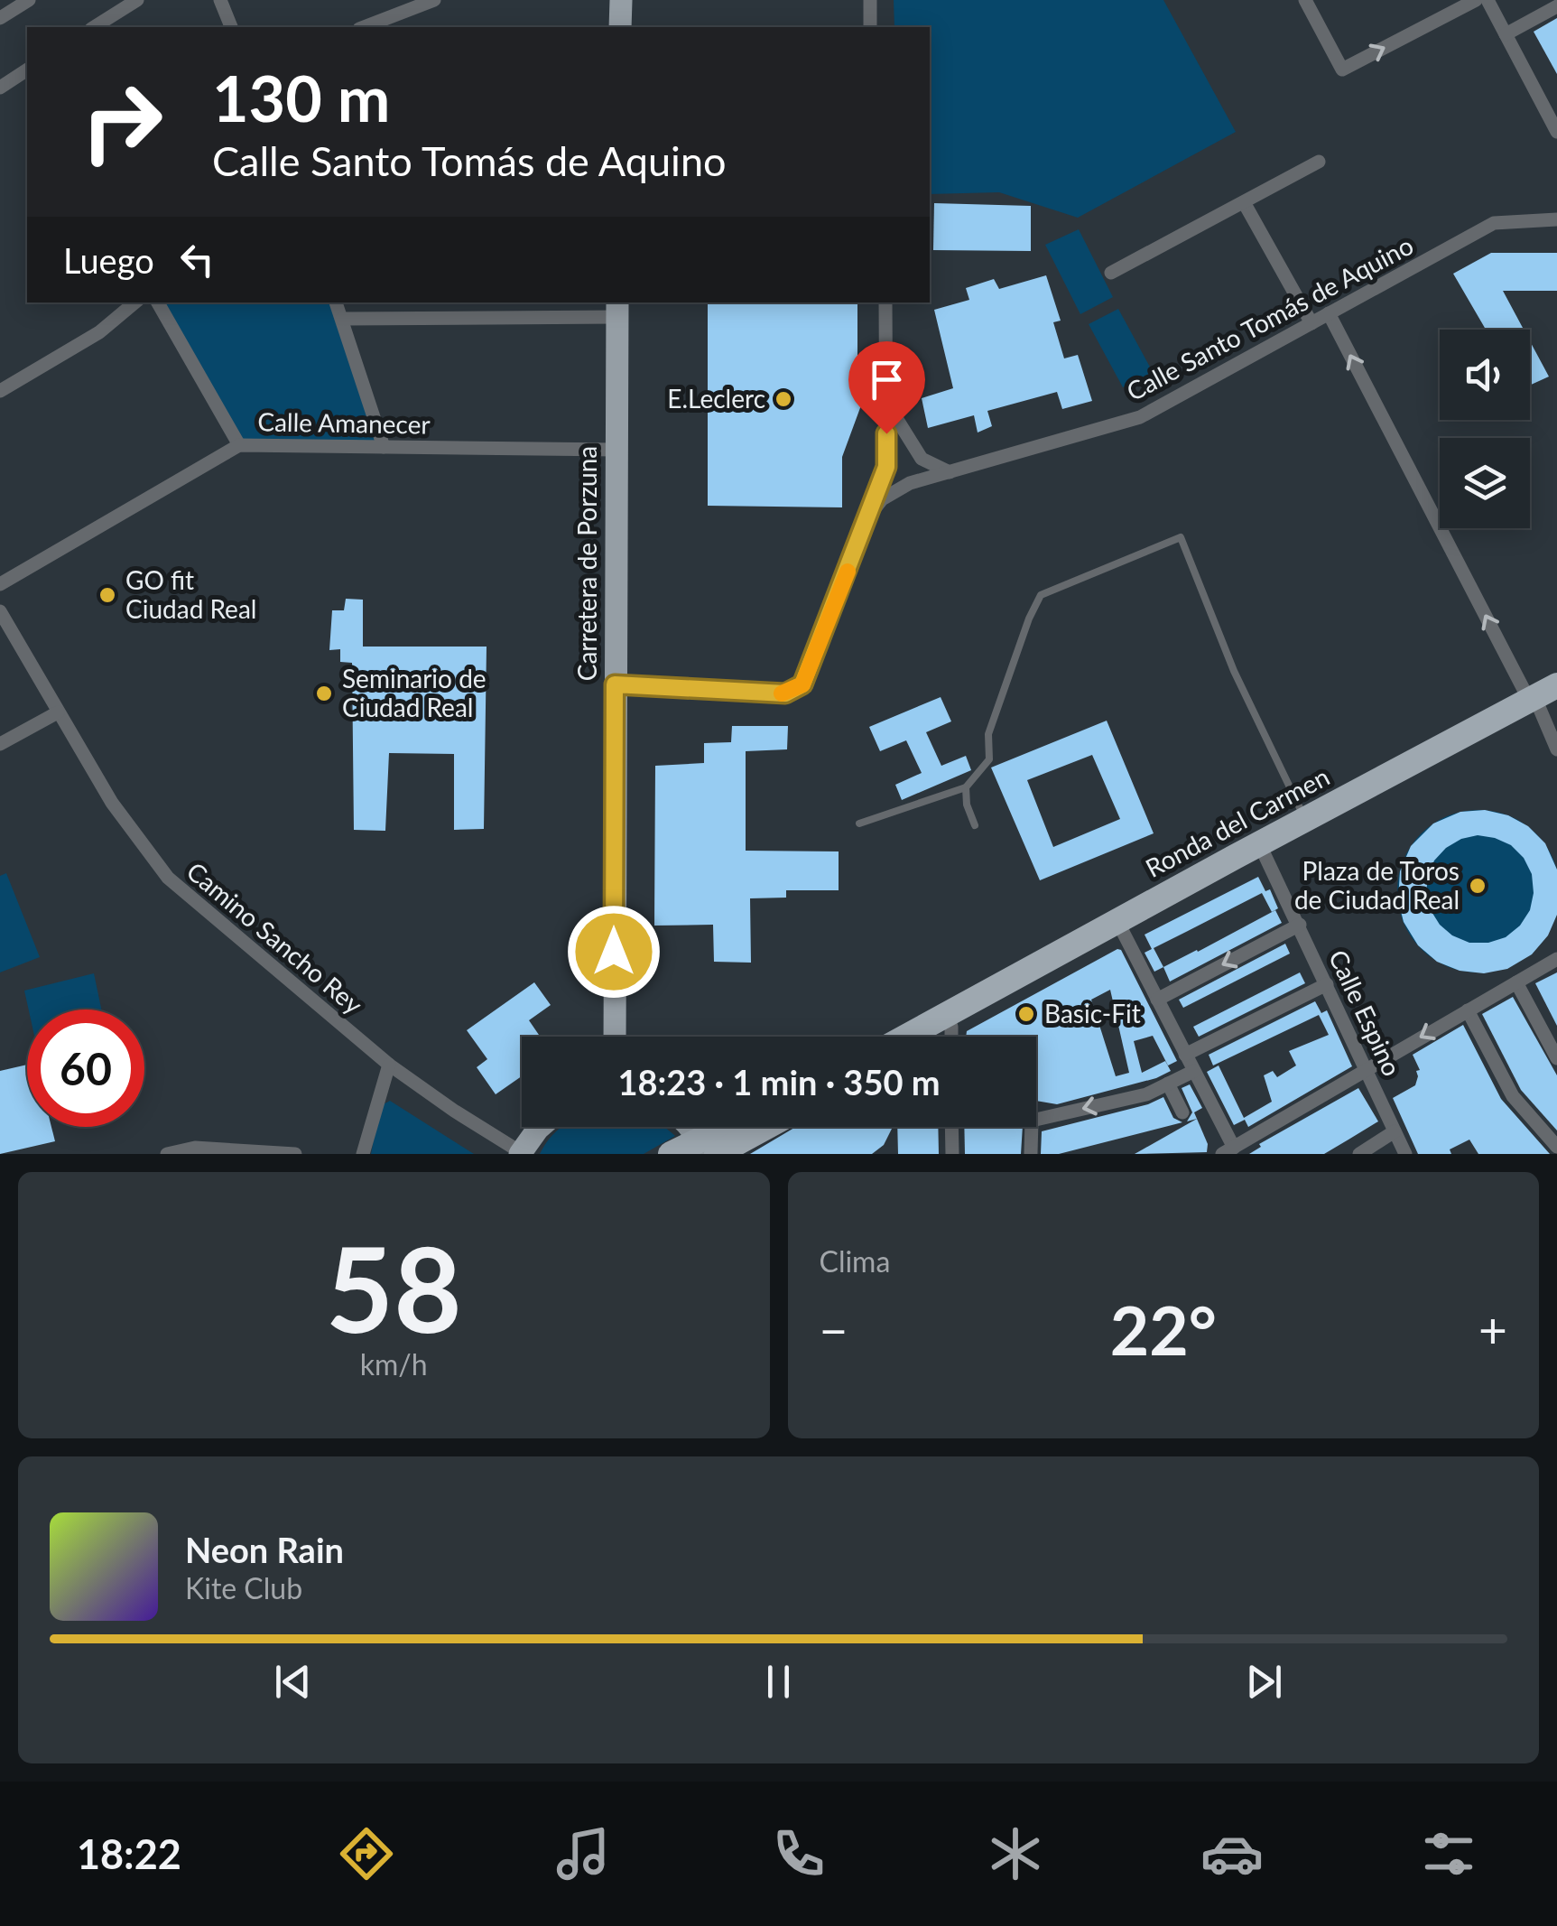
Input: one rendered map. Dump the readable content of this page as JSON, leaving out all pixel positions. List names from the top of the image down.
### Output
{
  "streets": {
    "highway": ["Ronda del Carmen"],
    "main road": ["Carretera de Porzuna"],
    "street": [
      "Calle Santo Tomás de Aquino",
      "Calle Amanecer",
      "Camino Sancho Rey",
      "Calle Espino"
    ]
  },
  "crossings": [
    ["Calle Santo Tomás de Aquino", "Carretera de Porzuna"],
    ["Calle Amanecer", "Carretera de Porzuna"],
    ["Ronda del Carmen", "Calle Espino"]
  ],
  "places": [
    "E.Leclerc",
    "GO fit Ciudad Real",
    "Seminario de Ciudad Real",
    "Plaza de Toros de Ciudad Real",
    "Basic-Fit"
  ],
  "page": {
    "turn": ["130 m", "Calle Santo Tomás de Aquino"],
    "then": "Luego",
    "limit": "60",
    "trip": "18:23 · 1 min · 350 m",
    "tile": [
      ["58", "km/h"],
      "Clima"
    ],
    "heat": ["−", "22°", "+"],
    "song": ["Neon Rain", "Kite Club"],
    "tabs": "18:22"
  }
}
